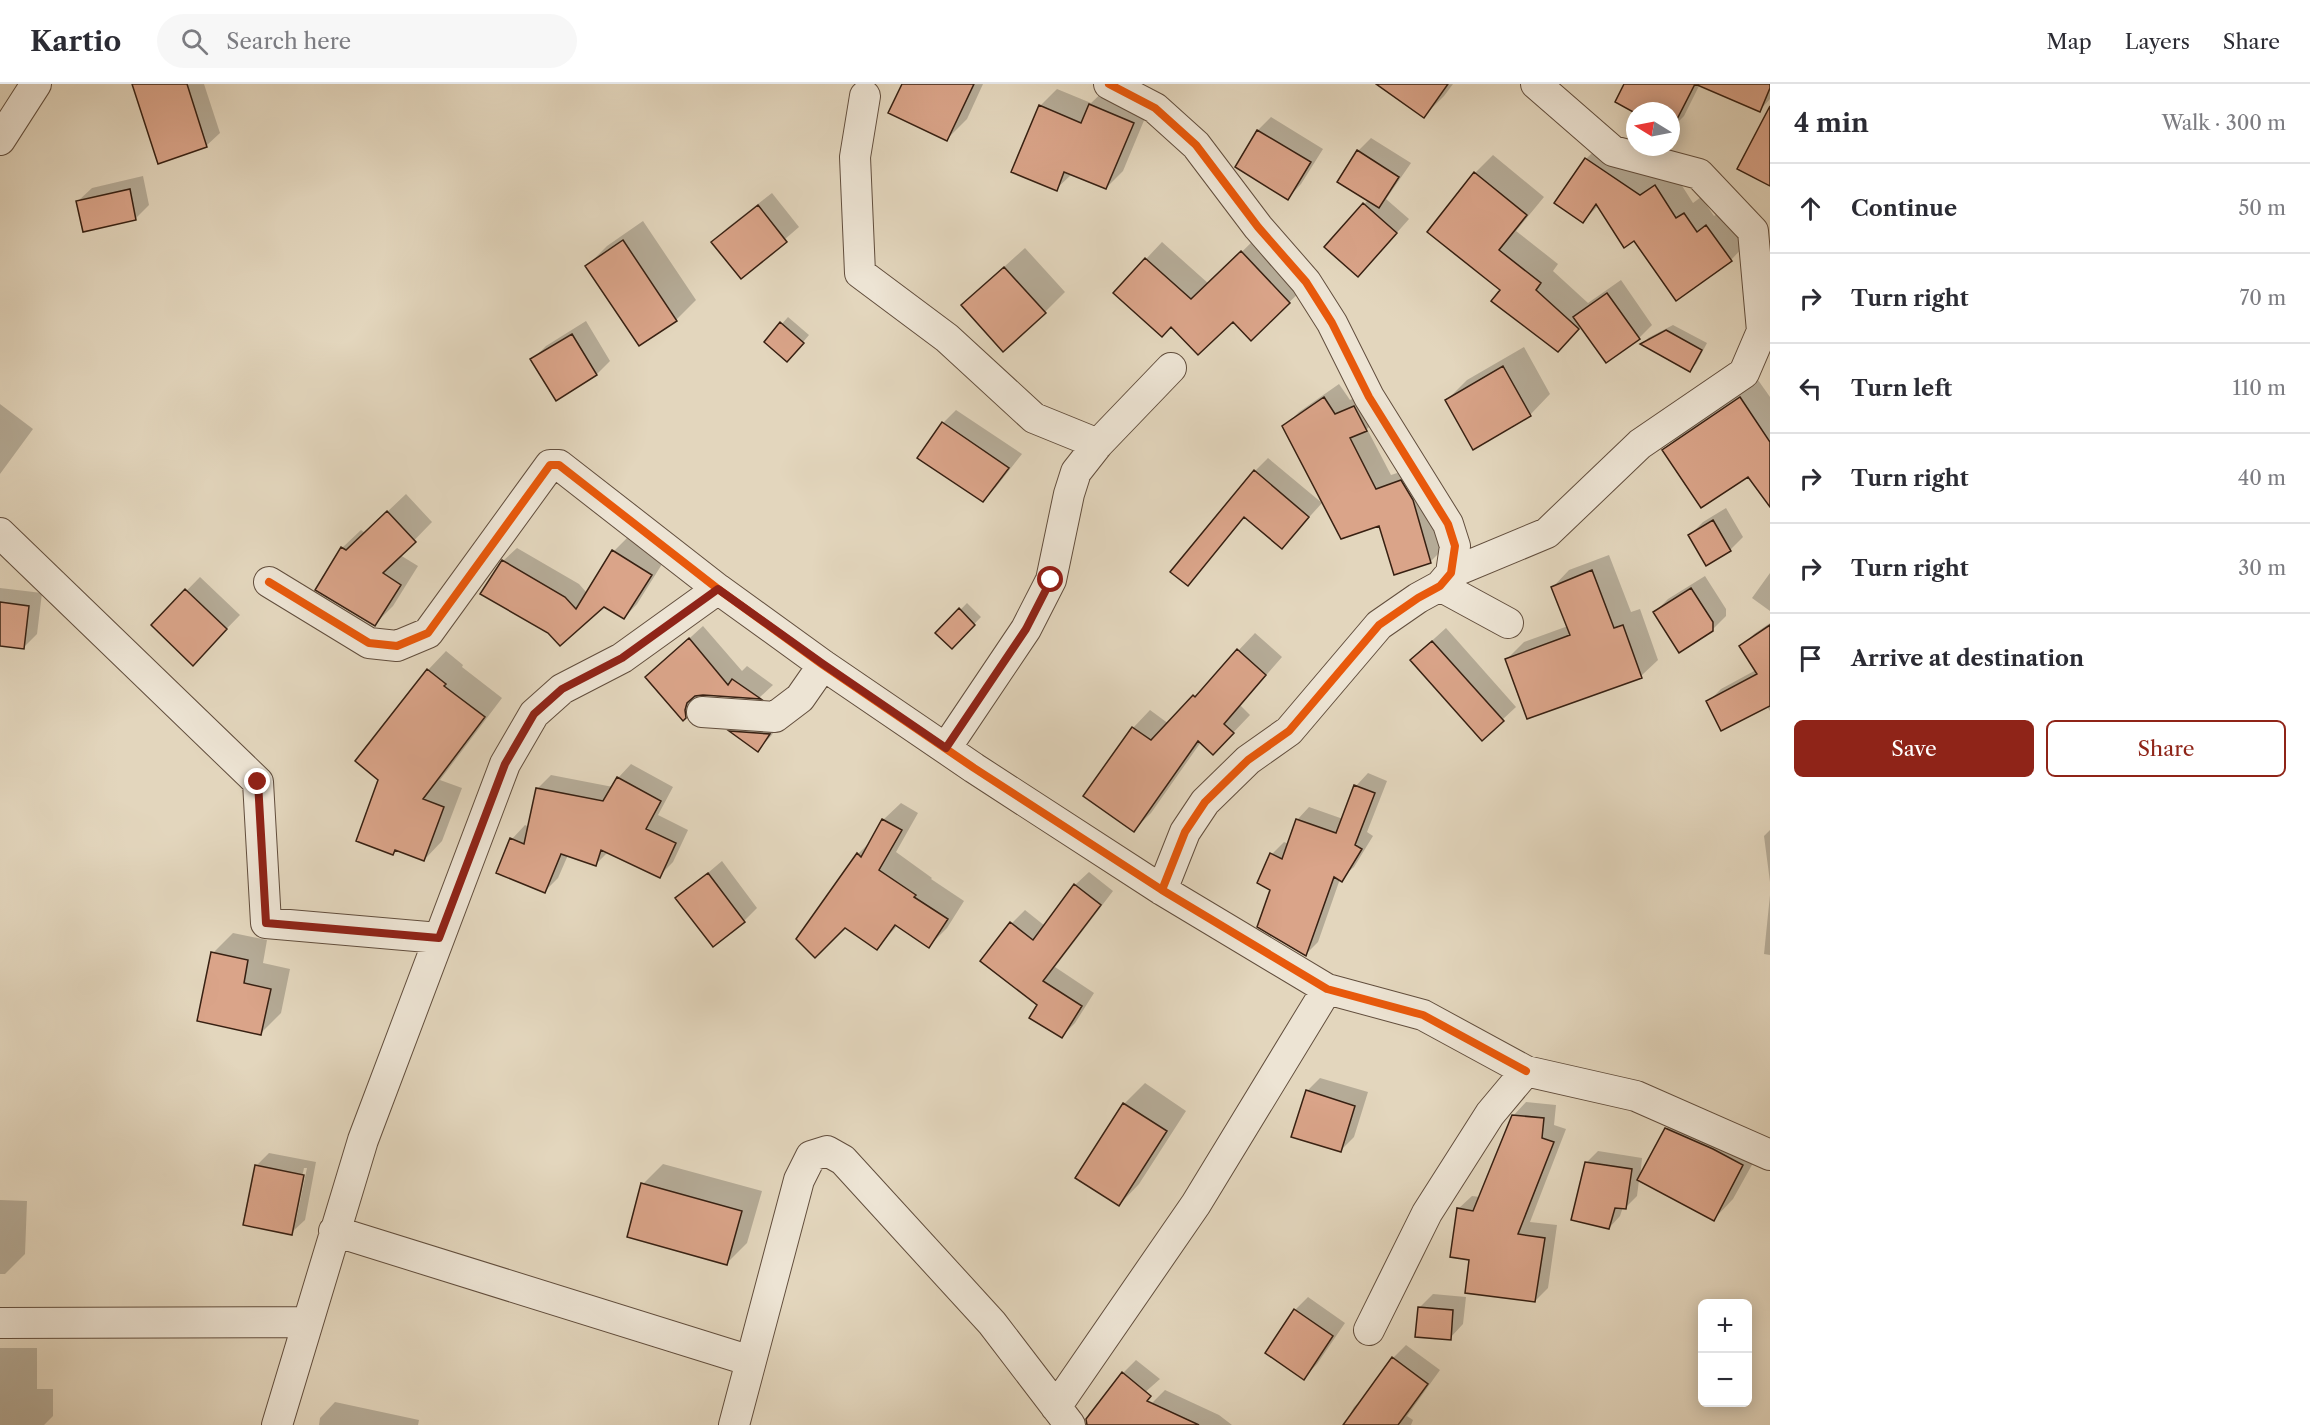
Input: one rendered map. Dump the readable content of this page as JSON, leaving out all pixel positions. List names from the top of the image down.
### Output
{
  "north": "left",
  "page": {
    "header": "Kartio",
    "search": "Search here",
    "nav": ["Map", "Layers", "Share"],
    "heading": ["4 min", "Walk · 300 m"],
    "list": [
      ["Continue", "50 m"],
      ["Turn right", "70 m"],
      ["Turn left", "110 m"],
      ["Turn right", "40 m"],
      ["Turn right", "30 m"],
      "Arrive at destination"
    ],
    "buttons": ["Save", "Share"],
    "map_buttons": ["+", "−"]
  }
}
